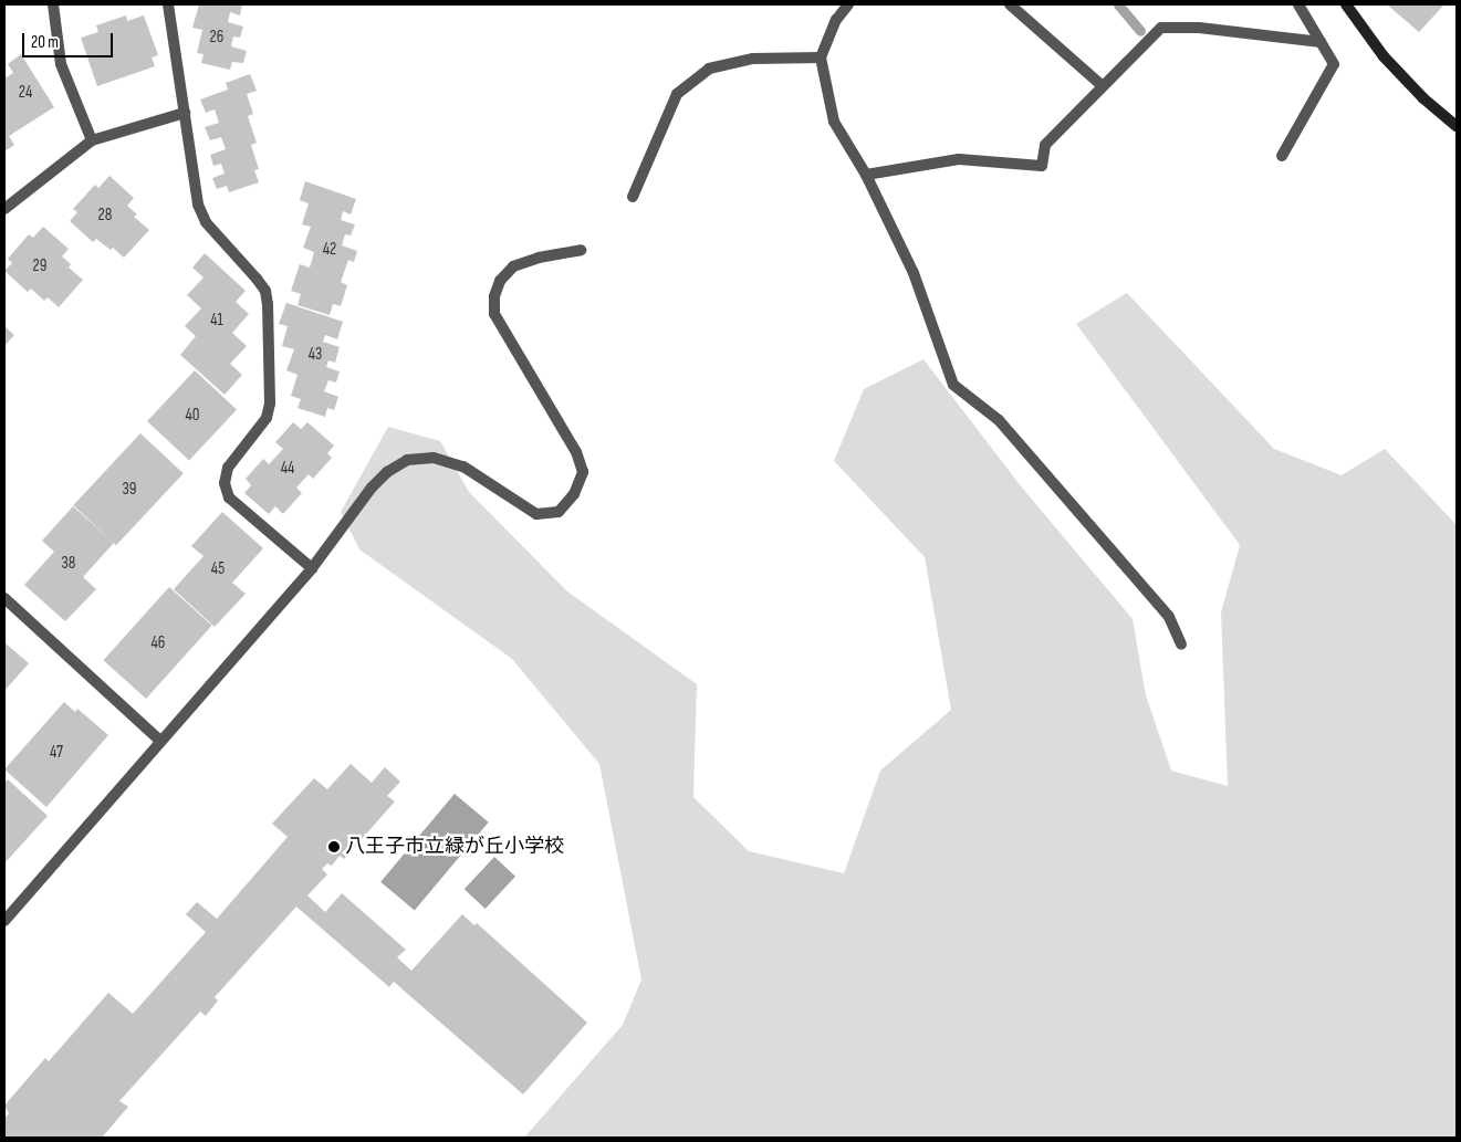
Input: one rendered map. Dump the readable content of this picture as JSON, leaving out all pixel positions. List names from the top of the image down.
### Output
{
  "places": ["八王子市立緑が丘小学校"],
  "house_numbers": [
    "26",
    "24",
    "28",
    "42",
    "29",
    "41",
    "43",
    "40",
    "44",
    "39",
    "38",
    "45",
    "46",
    "47"
  ],
  "scale_bar": "20 m"
}
